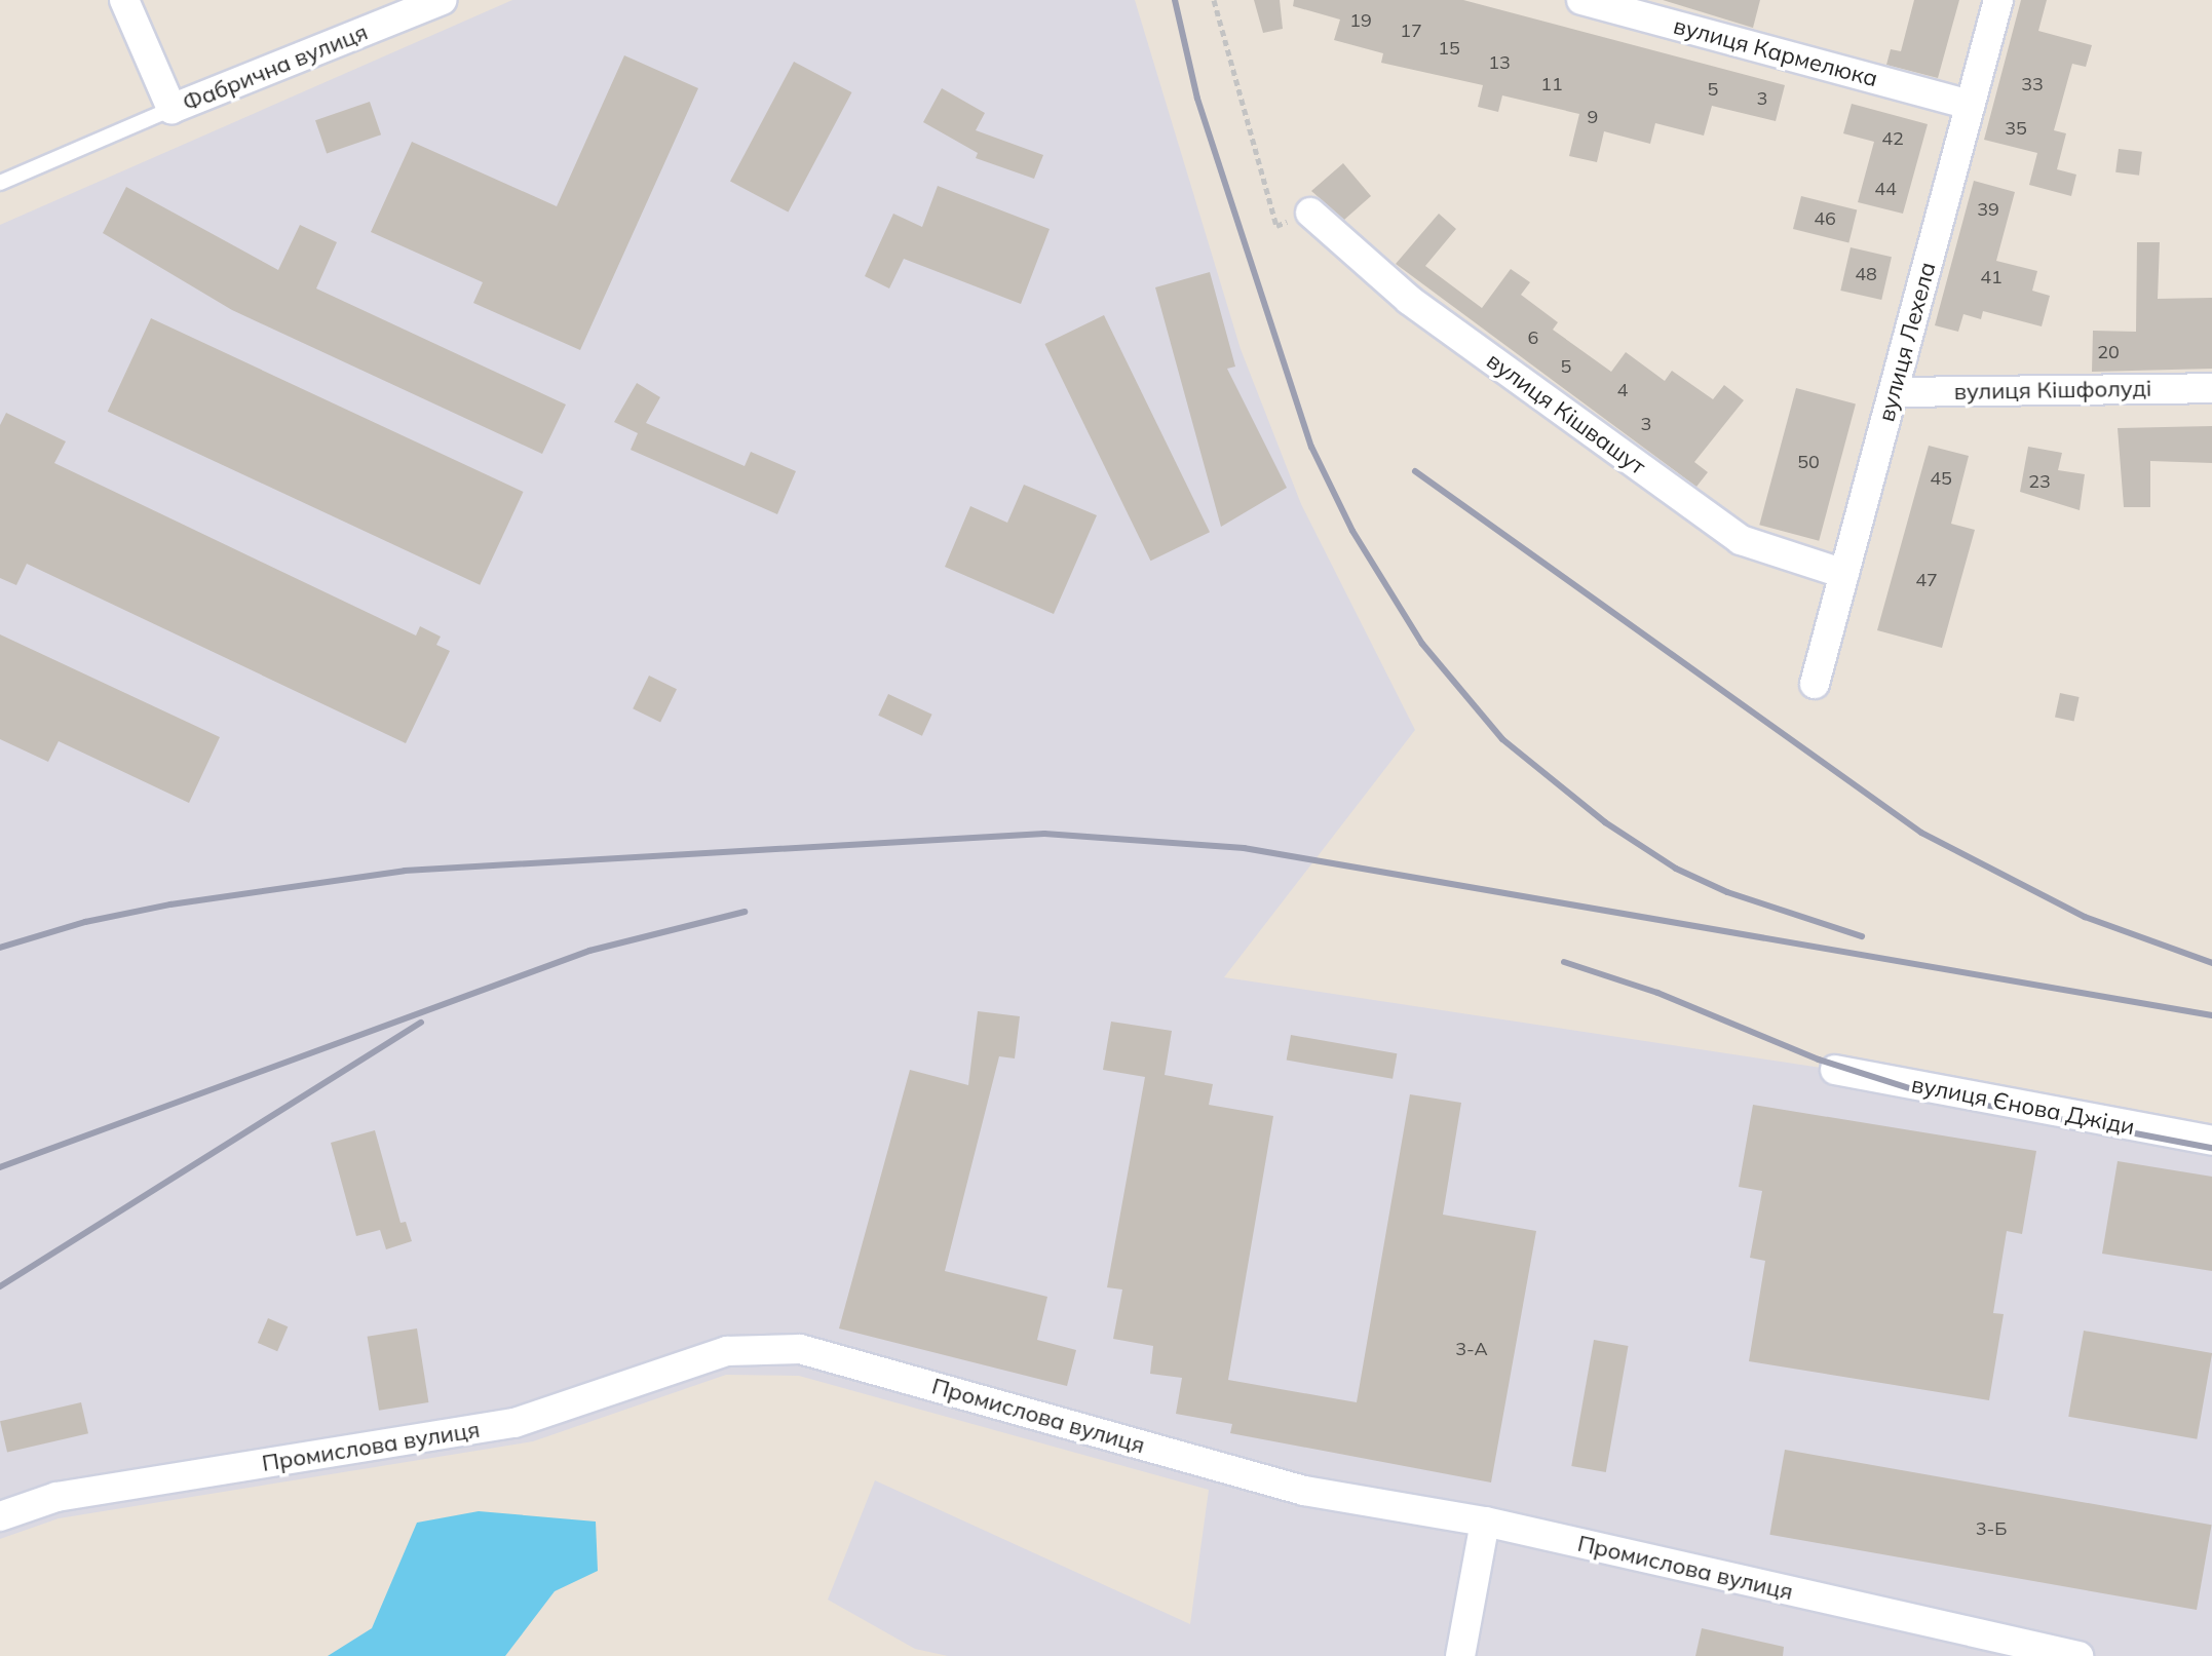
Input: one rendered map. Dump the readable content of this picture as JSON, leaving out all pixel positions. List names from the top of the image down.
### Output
{
  "streets": {
    "street": [
      "вулиця Кармелюка",
      "Фабрична вулиця",
      "вулиця Лехела",
      "вулиця Кішфолуді",
      "вулиця Кішвашут",
      "вулиця Єнова Джіди",
      "Промислова вулиця"
    ]
  },
  "crossings": [
    ["вулиця Кармелюка", "вулиця Лехела"],
    ["вулиця Лехела", "вулиця Кішфолуді"],
    ["вулиця Лехела", "вулиця Кішвашут"]
  ],
  "house_numbers": [
    "19",
    "17",
    "15",
    "13",
    "11",
    "33",
    "5",
    "3",
    "9",
    "35",
    "42",
    "44",
    "39",
    "46",
    "48",
    "41",
    "6",
    "20",
    "5",
    "4",
    "3",
    "50",
    "45",
    "23",
    "47",
    "3-А",
    "3-Б"
  ]
}
